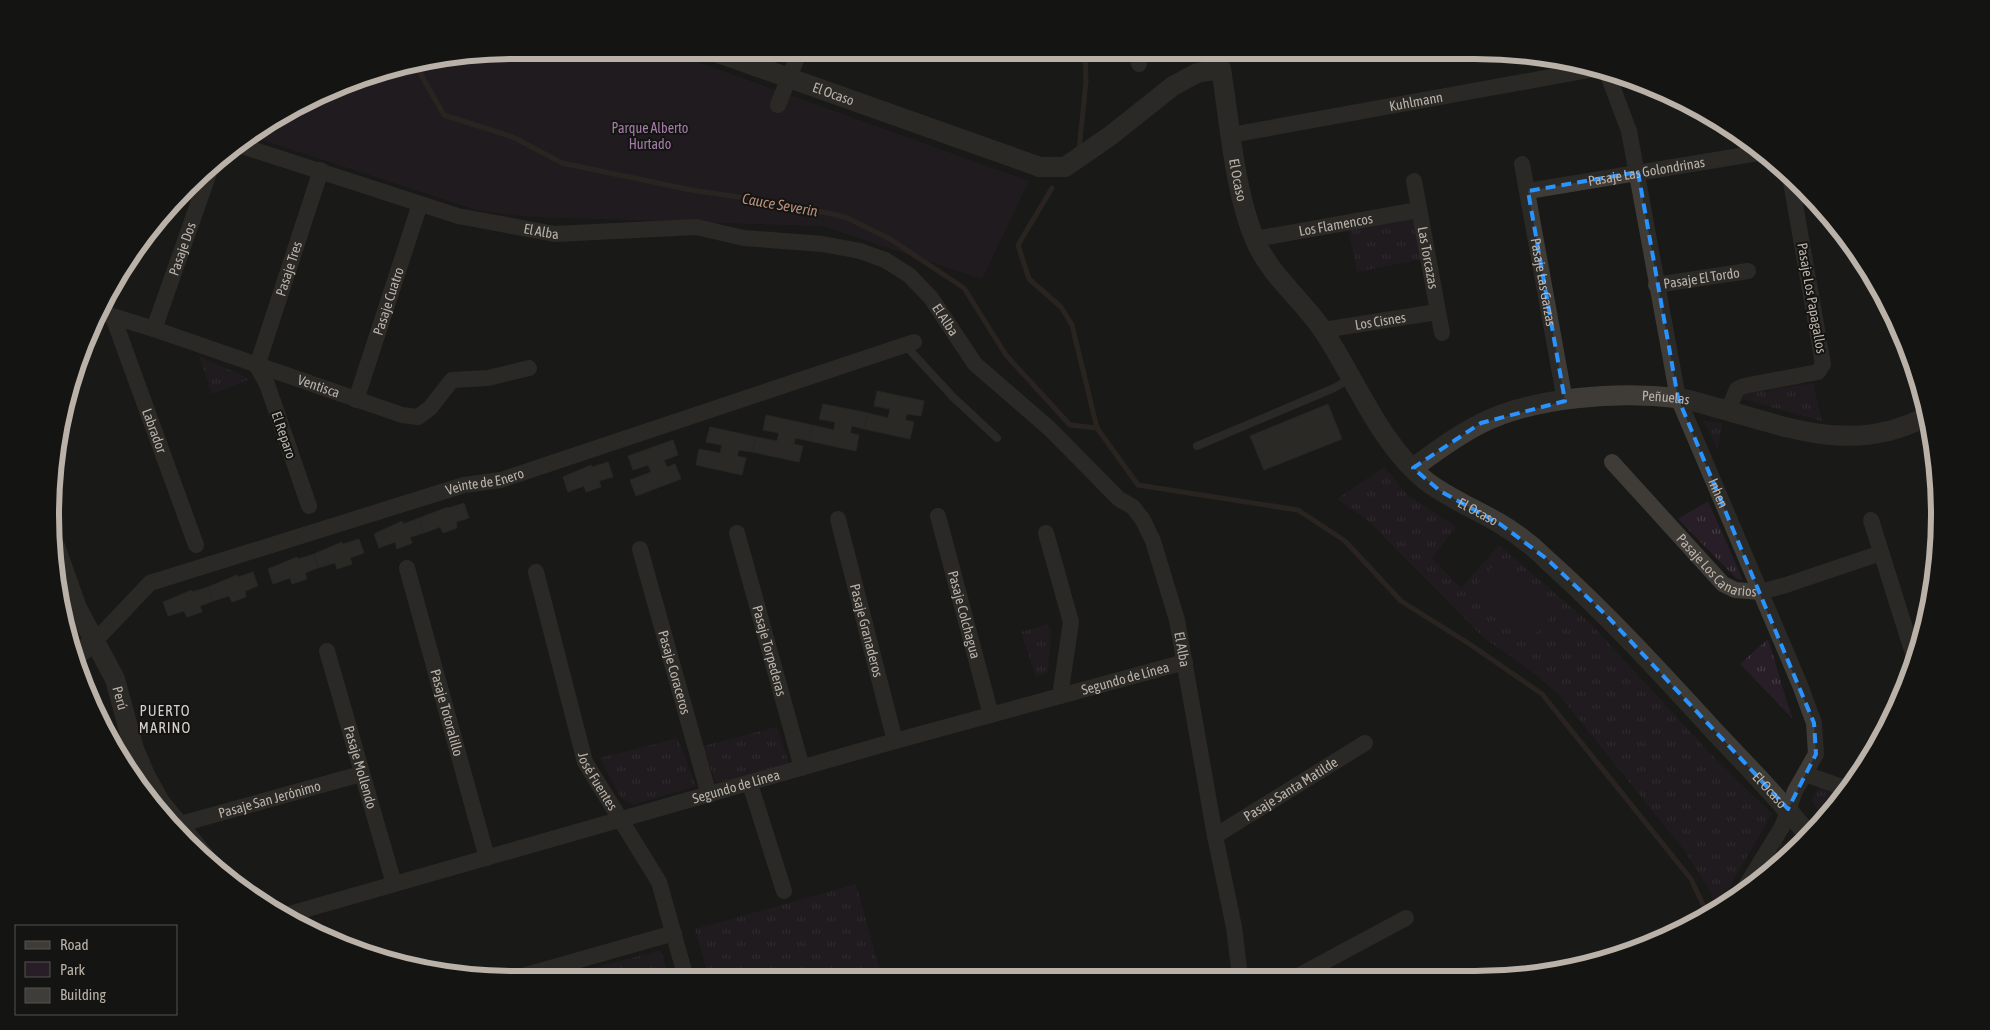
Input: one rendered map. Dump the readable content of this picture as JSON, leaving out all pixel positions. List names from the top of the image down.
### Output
{
  "streets": {
    "street": [
      "El Ocaso",
      "Kuhlmann",
      "Pasaje Las Golondrinas",
      "Los Flamencos",
      "El Alba",
      "Pasaje Dos",
      "Las Torcazas",
      "Pasaje Tres",
      "Pasaje El Tordo",
      "Pasaje Las Garzas",
      "Pasaje Los Papagallos",
      "Pasaje Cuatro",
      "Los Cisnes",
      "Ventisca",
      "Peñuelas",
      "Labrador",
      "El Reparo",
      "Veinte de Enero",
      "Inhen",
      "Pasaje Los Canarios",
      "Pasaje Colchagua",
      "Pasaje Granaderos",
      "Pasaje Torpederas",
      "Pasaje Coraceros",
      "Segundo de Línea",
      "Perú",
      "Pasaje Totoralillo",
      "Pasaje Mollendo",
      "José Fuentes",
      "Pasaje Santa Matilde",
      "Pasaje San Jerónimo"
    ]
  },
  "crossings": [
    ["El Ocaso", "Kuhlmann"],
    ["El Ocaso", "Los Flamencos"],
    ["El Ocaso", "Los Cisnes"],
    ["El Ocaso", "Peñuelas"],
    ["El Ocaso", "Inhen"],
    ["Pasaje Las Golondrinas", "Pasaje Las Garzas"],
    ["Pasaje Las Golondrinas", "Inhen"],
    ["Los Flamencos", "Las Torcazas"],
    ["El Alba", "Pasaje Tres"],
    ["El Alba", "Pasaje Cuatro"],
    ["El Alba", "Segundo de Línea"],
    ["El Alba", "Pasaje Santa Matilde"],
    ["Pasaje Dos", "Ventisca"],
    ["Las Torcazas", "Los Cisnes"],
    ["Pasaje Tres", "Ventisca"],
    ["Pasaje Tres", "El Reparo"],
    ["Pasaje El Tordo", "Inhen"],
    ["Pasaje Las Garzas", "Peñuelas"],
    ["Pasaje Los Papagallos", "Peñuelas"],
    ["Pasaje Cuatro", "Ventisca"],
    ["Ventisca", "Labrador"],
    ["Ventisca", "El Reparo"],
    ["Peñuelas", "Inhen"],
    ["Veinte de Enero", "Perú"],
    ["Inhen", "Pasaje Los Canarios"],
    ["Pasaje Colchagua", "Segundo de Línea"],
    ["Pasaje Granaderos", "Segundo de Línea"],
    ["Pasaje Torpederas", "Segundo de Línea"],
    ["Pasaje Coraceros", "Segundo de Línea"],
    ["Segundo de Línea", "Pasaje Totoralillo"],
    ["Segundo de Línea", "Pasaje Mollendo"],
    ["Segundo de Línea", "José Fuentes"],
    ["Pasaje Mollendo", "Pasaje San Jerónimo"]
  ],
  "districts": ["PUERTO MARINO"],
  "water": ["Cauce Severin"],
  "parks": ["Parque Alberto Hurtado"],
  "legend": ["Road", "Park", "Building"]
}
